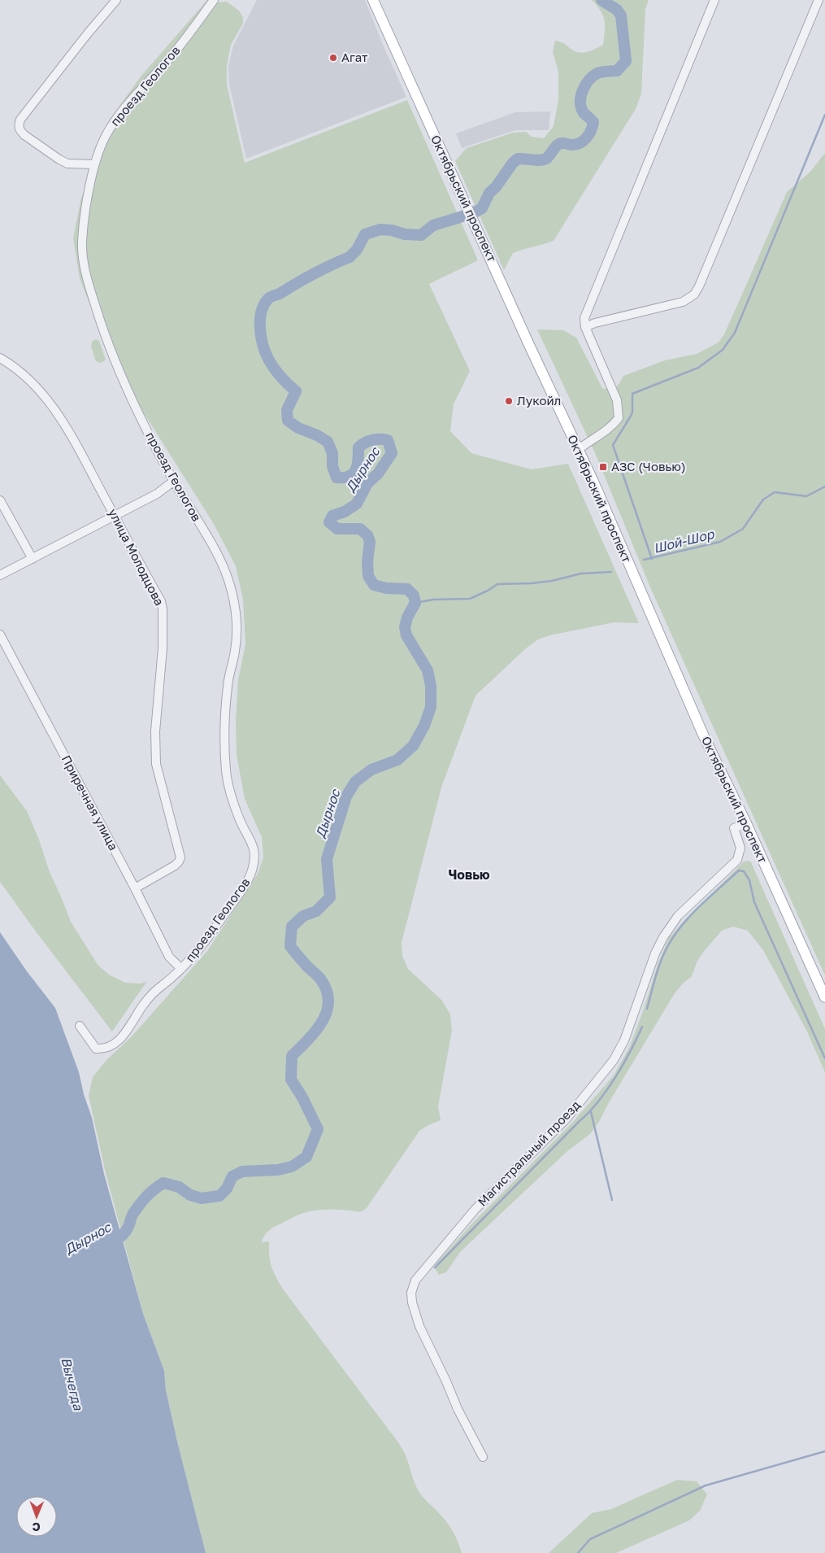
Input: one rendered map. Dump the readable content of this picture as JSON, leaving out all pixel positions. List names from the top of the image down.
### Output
{
  "streets": {
    "main road": ["Октябрьский проспект"],
    "street": [
      "проезд Геологов",
      "улица Молодцова",
      "Приречная улица",
      "Магистральный проезд"
    ]
  },
  "crossings": [
    ["проезд Геологов", "Приречная улица"],
    ["Октябрьский проспект", "Магистральный проезд"],
    ["улица Молодцова", "Приречная улица"]
  ],
  "districts": ["Човью"],
  "water": ["Дырнос", "Шой-Шор", "Вычегда"],
  "places": {
    "other": ["Агат", "Лукойл"],
    "transit": ["АЗС (Човью)"]
  },
  "north": "bottom"
}
